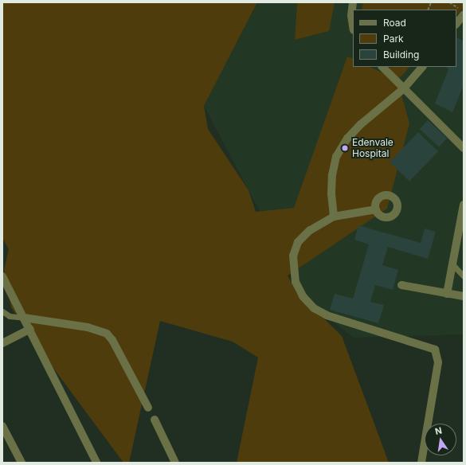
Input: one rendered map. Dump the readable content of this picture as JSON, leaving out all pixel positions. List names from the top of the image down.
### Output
{
  "places": ["Edenvale Hospital"],
  "legend": ["Road", "Park", "Building"],
  "north": "top"
}
